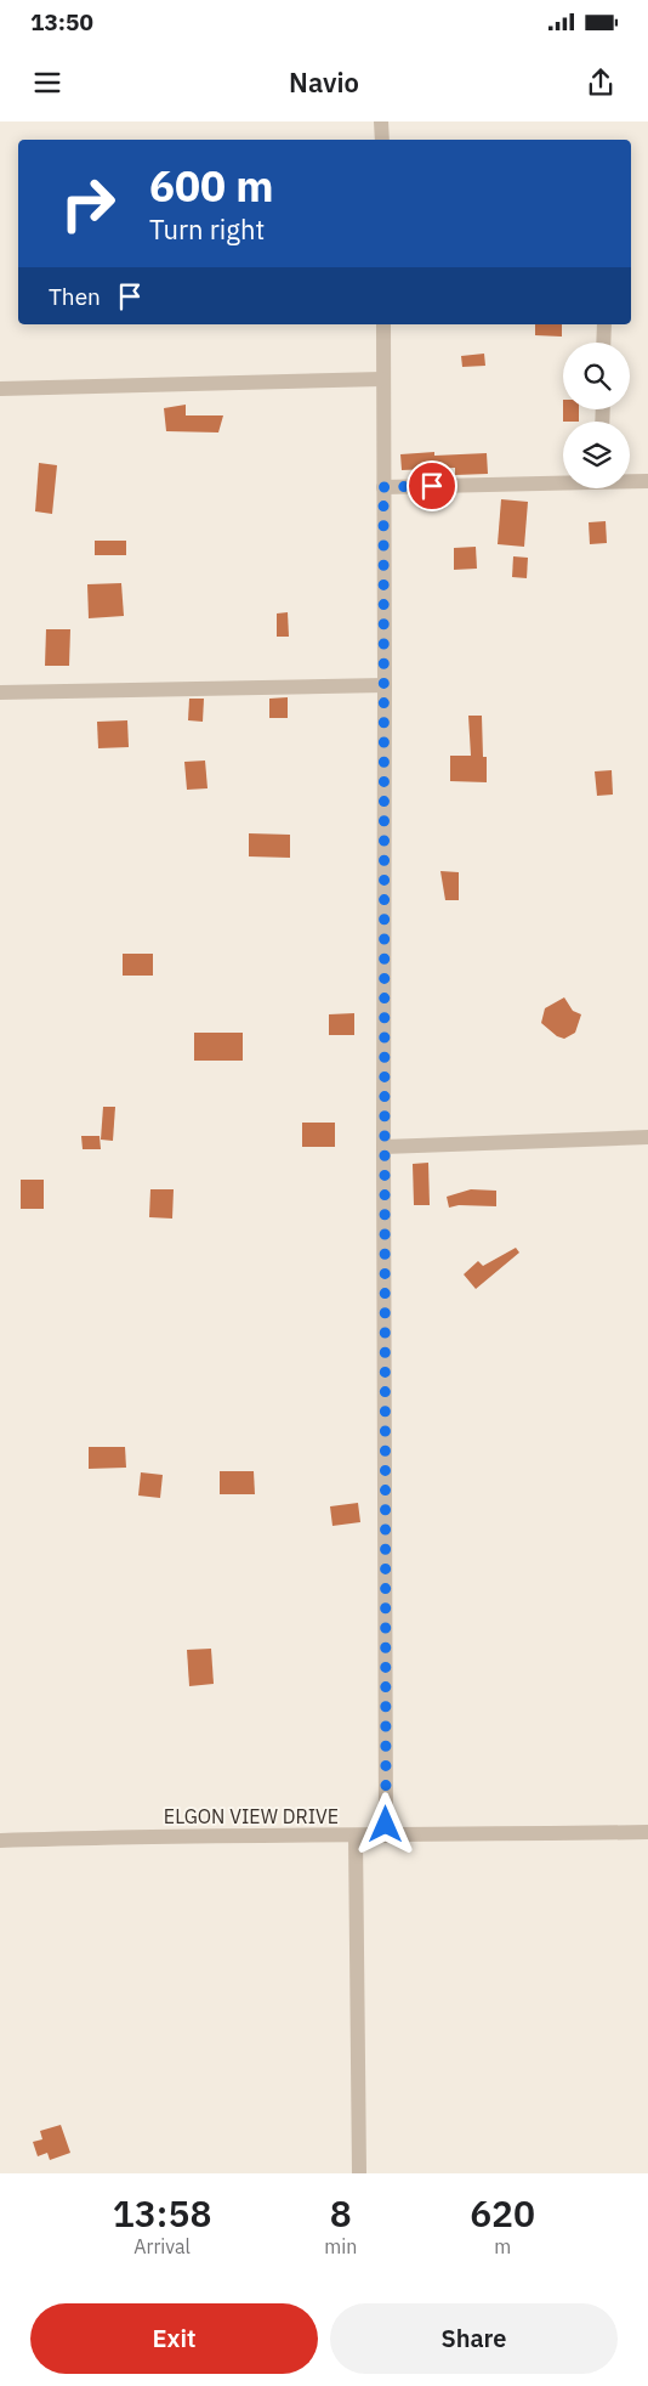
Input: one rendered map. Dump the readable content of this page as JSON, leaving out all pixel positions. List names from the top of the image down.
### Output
{
  "streets": {
    "street": ["ELGON VIEW DRIVE"]
  },
  "page": {
    "status": "13:50",
    "header": "Navio",
    "turn": ["600 m", "Turn right"],
    "then": "Then",
    "eta": [
      "13:58",
      "Arrival",
      "8",
      "min",
      "620",
      "m"
    ],
    "buttons": ["Exit", "Share"]
  }
}
